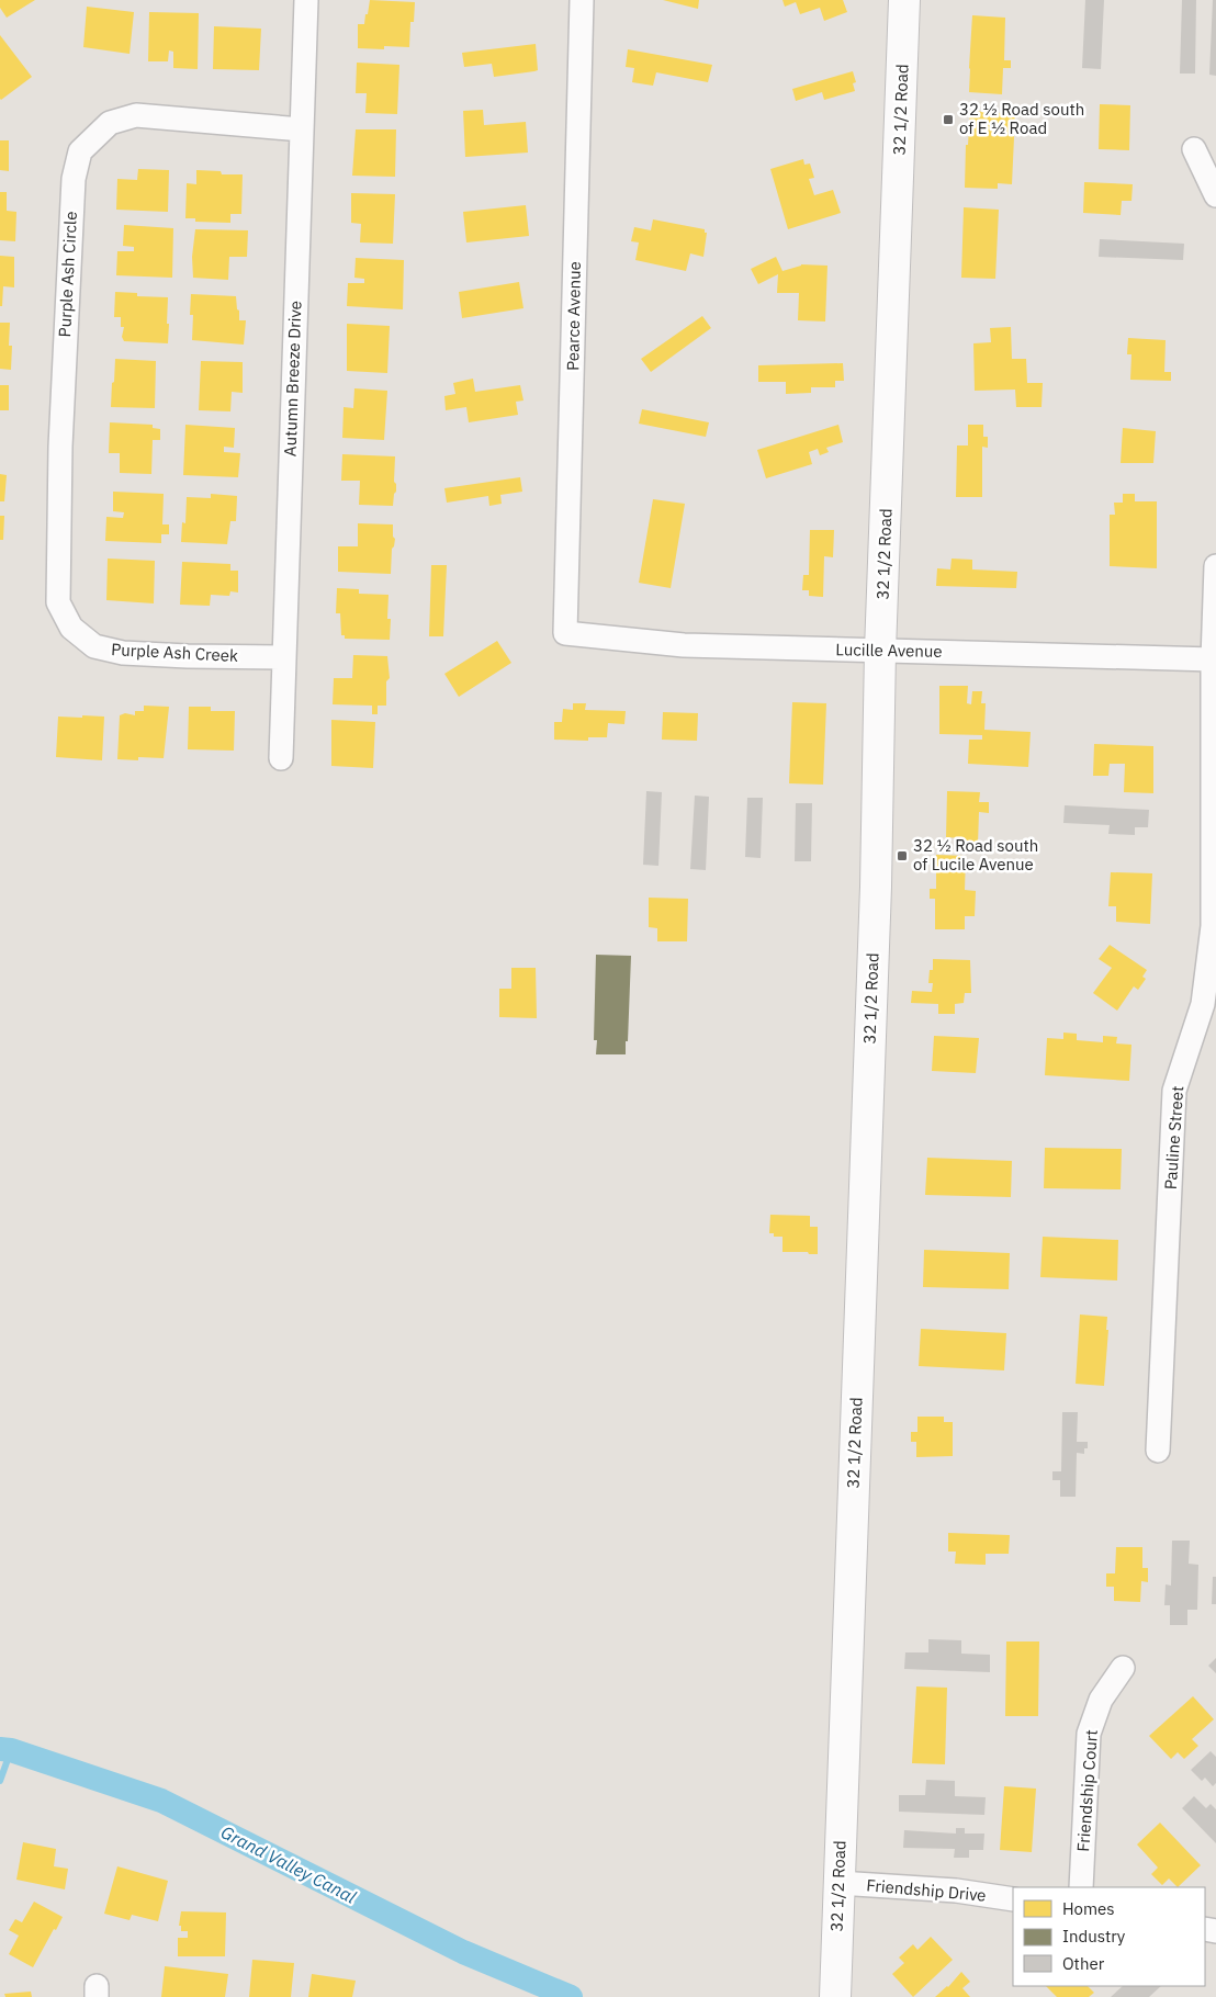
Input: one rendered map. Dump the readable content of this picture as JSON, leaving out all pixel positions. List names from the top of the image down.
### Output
{
  "streets": {
    "street": [
      "32 1/2 Road",
      "Purple Ash Circle",
      "Pearce Avenue",
      "Autumn Breeze Drive",
      "Lucille Avenue",
      "Purple Ash Creek",
      "Pauline Street",
      "Friendship Court",
      "Friendship Drive"
    ]
  },
  "crossings": [
    ["32 1/2 Road", "Lucille Avenue"],
    ["32 1/2 Road", "Friendship Drive"],
    ["Purple Ash Circle", "Autumn Breeze Drive"],
    ["Purple Ash Circle", "Purple Ash Creek"],
    ["Pearce Avenue", "Lucille Avenue"],
    ["Autumn Breeze Drive", "Purple Ash Creek"],
    ["Lucille Avenue", "Pauline Street"]
  ],
  "water": ["Grand Valley Canal"],
  "places": {
    "transit": ["32 ½ Road south of E ½ Road", "32 ½ Road south of Lucile Avenue"]
  },
  "legend": ["Homes", "Industry", "Other"]
}
